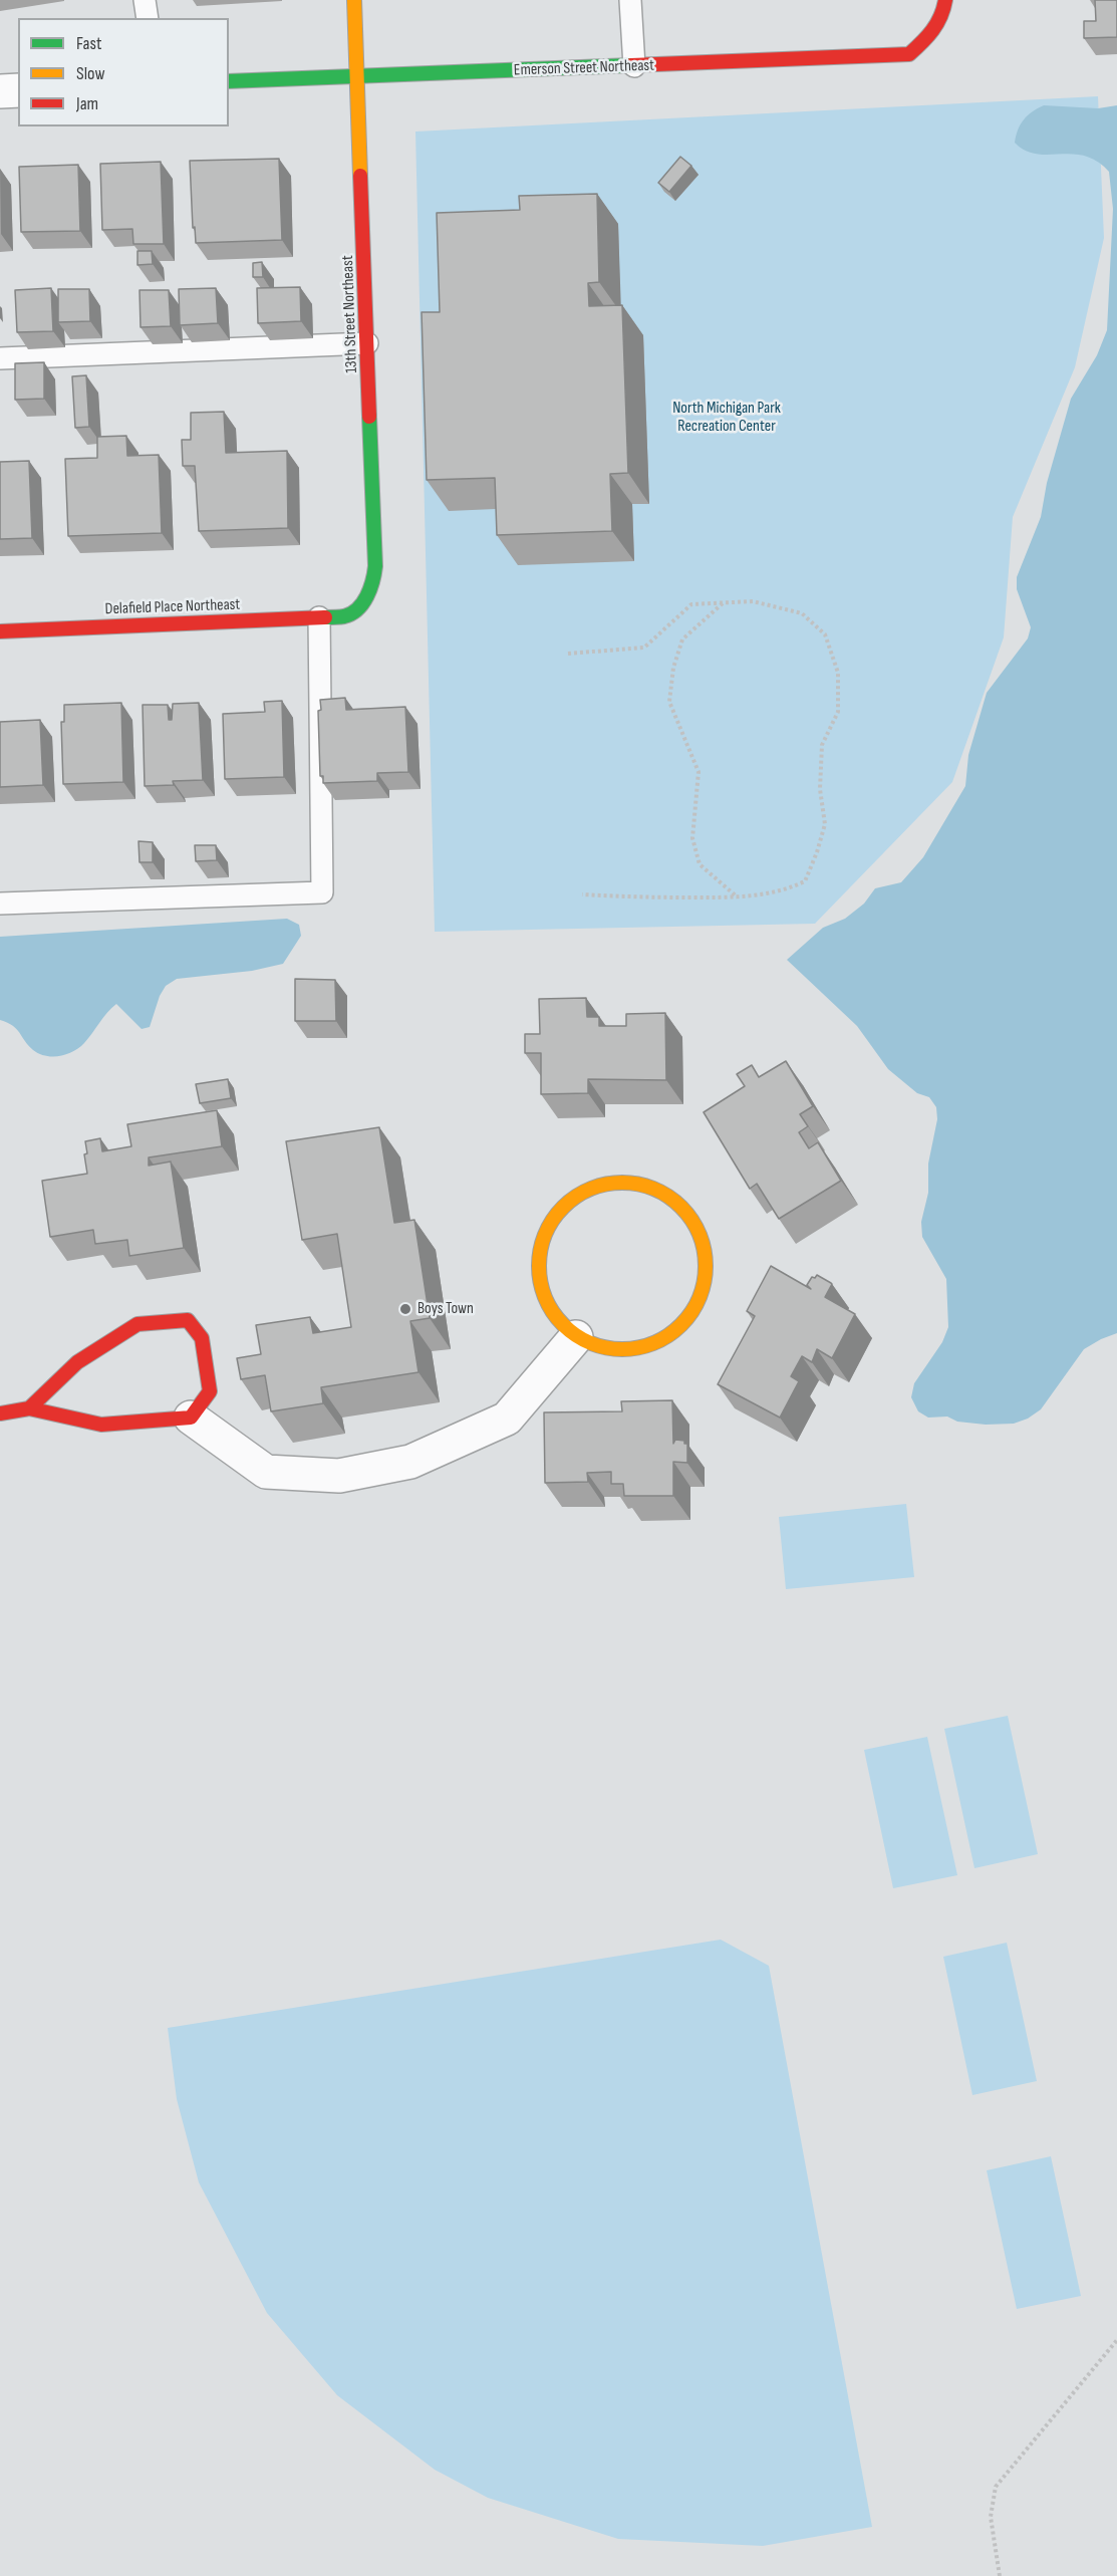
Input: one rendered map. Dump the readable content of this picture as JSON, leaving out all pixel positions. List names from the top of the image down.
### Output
{
  "streets": {
    "street": ["Emerson Street Northeast", "13th Street Northeast", "Delafield Place Northeast"]
  },
  "crossings": [
    ["Emerson Street Northeast", "13th Street Northeast"],
    ["13th Street Northeast", "Delafield Place Northeast"]
  ],
  "parks": ["North Michigan Park Recreation Center"],
  "places": ["Boys Town"],
  "legend": ["Fast", "Slow", "Jam"]
}
